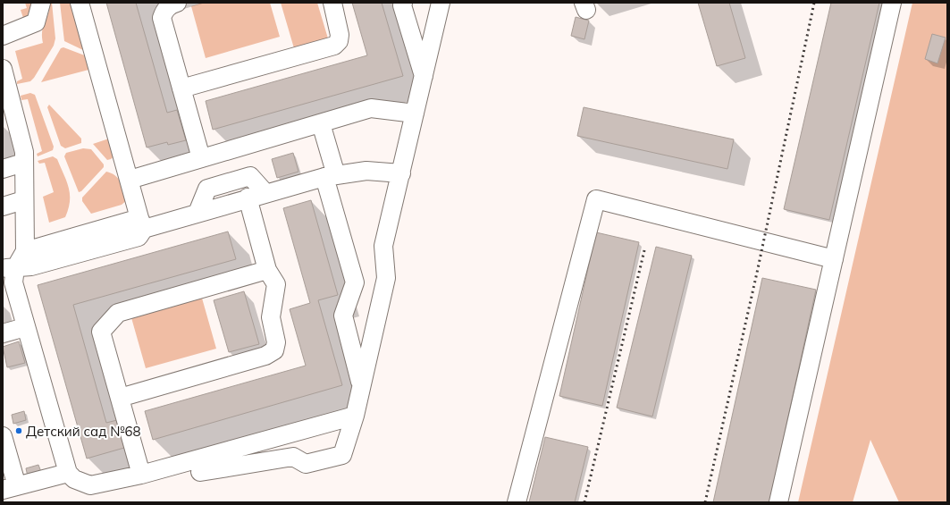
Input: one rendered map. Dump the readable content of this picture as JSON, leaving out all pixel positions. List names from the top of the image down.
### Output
{
  "places": ["Детский сад №68"]
}
